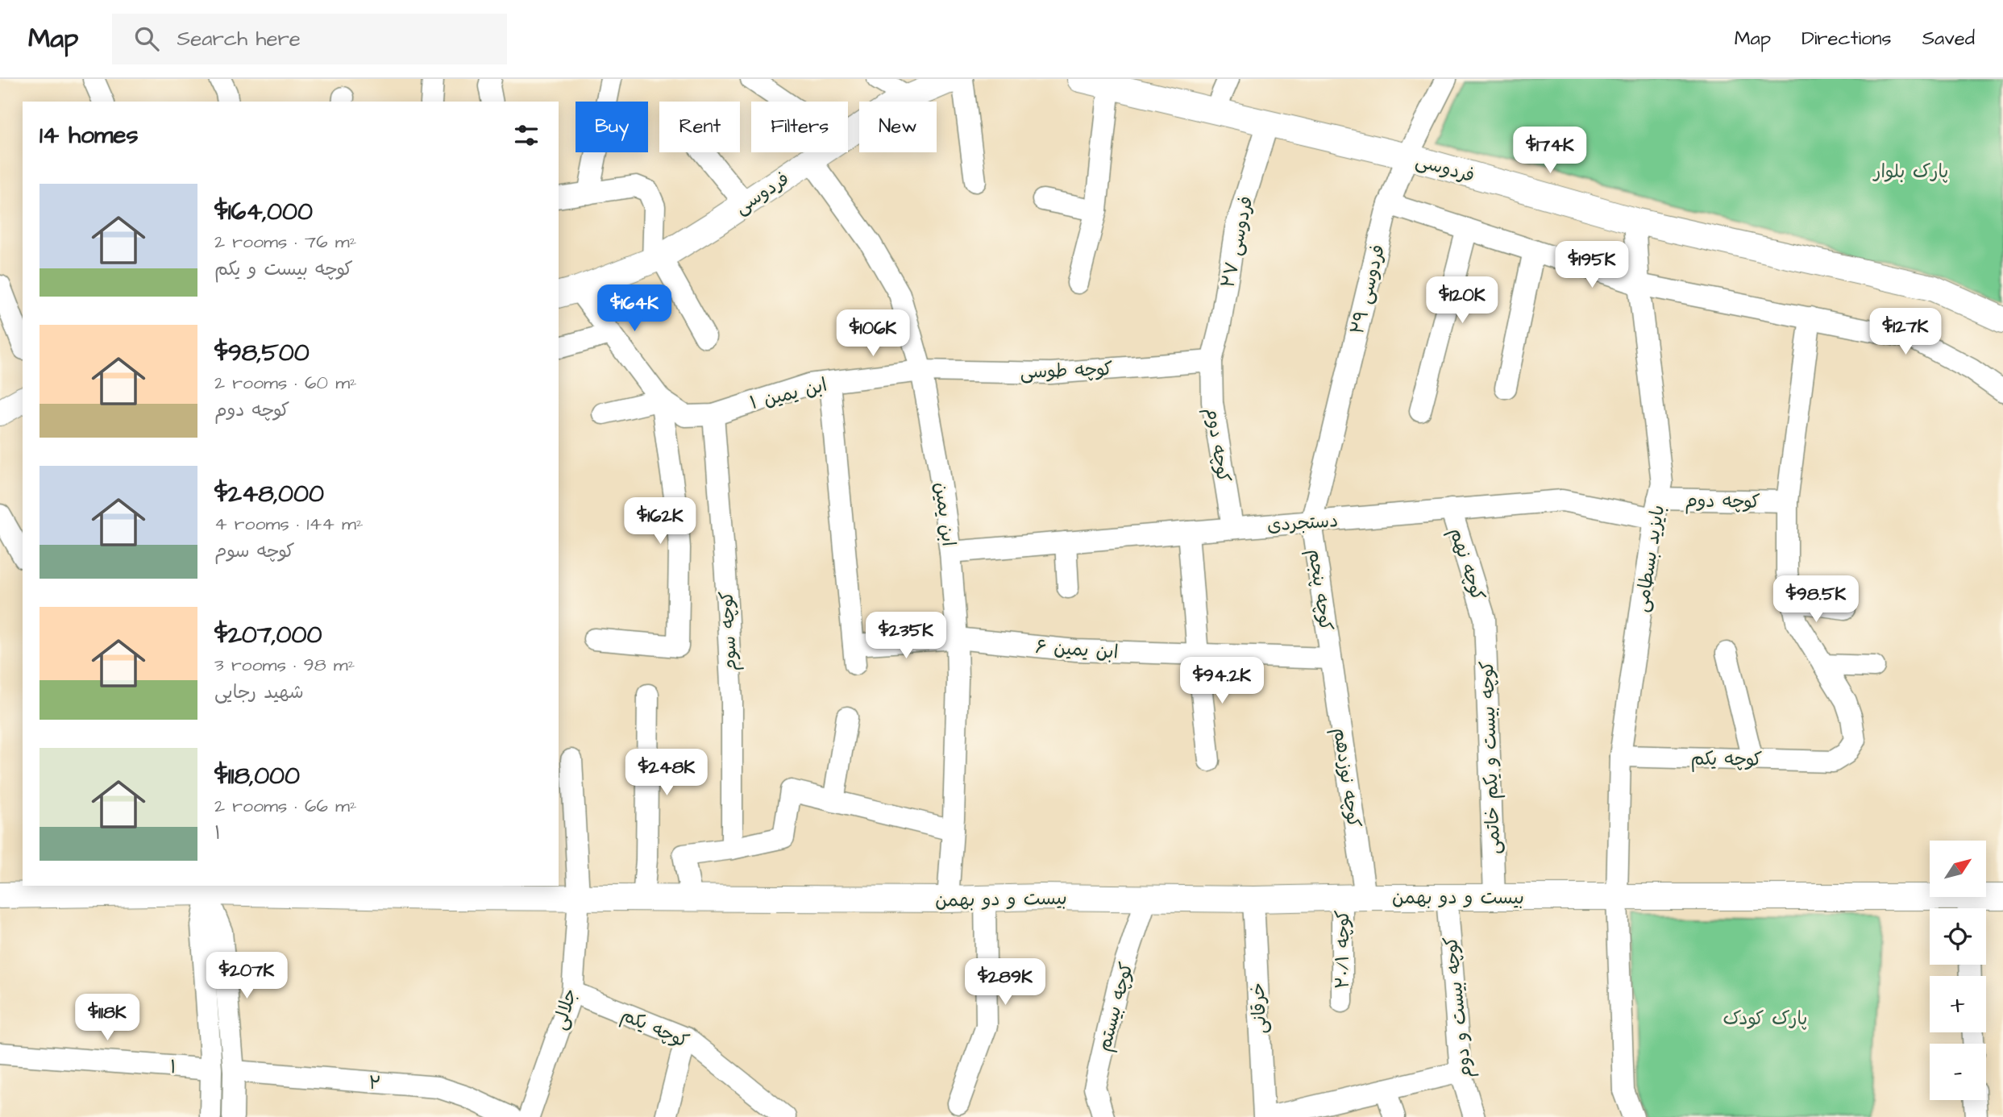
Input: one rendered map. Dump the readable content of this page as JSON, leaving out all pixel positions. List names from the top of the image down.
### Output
{
  "streets": {
    "main road": ["فردوسی", "بیست و دو بهمن"],
    "street": [
      "فردوسی ۲۷",
      "فردوسی ۲۹",
      "کوچه طوسی",
      "ابن یمین ۱",
      "کوچه دوم",
      "ابن یمین",
      "دستجردی",
      "بایزید بسطامی",
      "کوچه نهم",
      "کوچه پنجم",
      "کوچه سوم",
      "ابن یمین ۶",
      "کوچه بیست و یکم خاتمی",
      "کوچه یکم",
      "کوچه نوزدهم",
      "کوچه ۲۰/۱",
      "کوچه بیستم",
      "کوچه بیست و دوم",
      "خرقانی",
      "جلالی",
      "۱",
      "۲"
    ]
  },
  "crossings": [
    ["فردوسی", "فردوسی ۲۷"],
    ["فردوسی", "فردوسی ۲۹"],
    ["فردوسی", "ابن یمین"],
    ["فردوسی", "بایزید بسطامی"],
    ["فردوسی ۲۷", "کوچه طوسی"],
    ["فردوسی ۲۷", "کوچه دوم"],
    ["فردوسی ۲۹", "دستجردی"],
    ["فردوسی ۲۹", "کوچه پنجم"],
    ["کوچه طوسی", "ابن یمین ۱"],
    ["کوچه طوسی", "کوچه دوم"],
    ["کوچه طوسی", "ابن یمین"],
    ["ابن یمین ۱", "ابن یمین"],
    ["ابن یمین ۱", "کوچه سوم"],
    ["ابن یمین ۱", "ابن یمین ۶"],
    ["کوچه دوم", "دستجردی"],
    ["کوچه دوم", "بایزید بسطامی"],
    ["ابن یمین", "دستجردی"],
    ["ابن یمین", "ابن یمین ۶"],
    ["ابن یمین", "بیست و دو بهمن"],
    ["دستجردی", "بایزید بسطامی"],
    ["دستجردی", "کوچه نهم"],
    ["دستجردی", "کوچه پنجم"],
    ["بایزید بسطامی", "کوچه یکم"],
    ["بایزید بسطامی", "بیست و دو بهمن"],
    ["کوچه نهم", "کوچه بیست و یکم خاتمی"],
    ["کوچه پنجم", "کوچه نوزدهم"],
    ["کوچه بیست و یکم خاتمی", "بیست و دو بهمن"],
    ["کوچه یکم", "جلالی"],
    ["کوچه نوزدهم", "بیست و دو بهمن"],
    ["کوچه نوزدهم", "کوچه ۲۰/۱"],
    ["بیست و دو بهمن", "کوچه ۲۰/۱"],
    ["بیست و دو بهمن", "کوچه بیستم"],
    ["بیست و دو بهمن", "کوچه بیست و دوم"],
    ["بیست و دو بهمن", "خرقانی"],
    ["بیست و دو بهمن", "جلالی"]
  ],
  "parks": ["پارک بلوار", "پارک کودک"],
  "north": "top right",
  "page": {
    "header": "Map",
    "search": "Search here",
    "nav": ["Map", "Directions", "Saved"],
    "chip": [
      "Buy",
      "Rent",
      "Filters",
      "New"
    ],
    "heading": "14 homes",
    "price": [
      "$174K",
      "$195K",
      "$120K",
      "$164K",
      "$127K",
      "$106K",
      "$162K",
      "$98.5K",
      "$235K",
      "$94.2K",
      "$248K",
      "$207K",
      "$289K",
      "$118K"
    ],
    "list": [
      {
        "name": "$164,000",
        "note": "2 rooms · 76 m² · کوچه بیست و یکم"
      },
      {
        "name": "$98,500",
        "note": "2 rooms · 60 m² · کوچه دوم"
      },
      {
        "name": "$248,000",
        "note": "4 rooms · 144 m² · کوچه سوم"
      },
      {
        "name": "$207,000",
        "note": "3 rooms · 98 m² · شهید رجایی"
      },
      {
        "name": "$118,000",
        "note": "2 rooms · 66 m² · ۱"
      }
    ],
    "map_buttons": ["+", "−"]
  }
}
